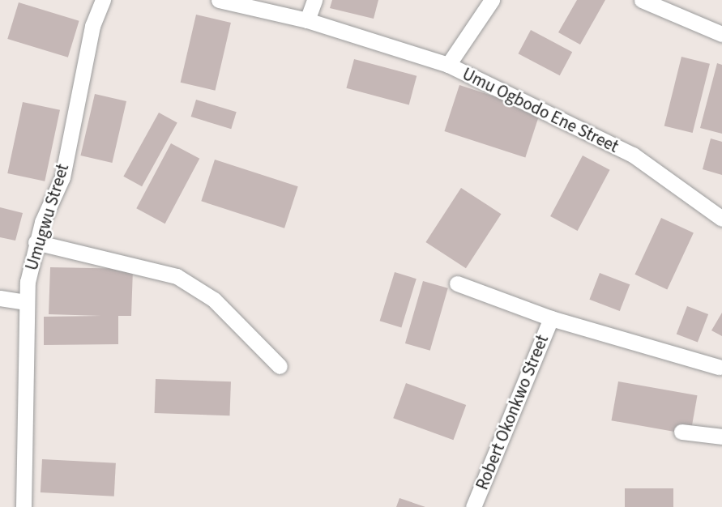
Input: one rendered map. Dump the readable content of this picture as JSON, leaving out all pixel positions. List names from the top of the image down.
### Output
{
  "streets": {
    "street": ["Umu Ogbodo Ene Street", "Umugwu Street", "Robert Okonkwo Street"]
  }
}
